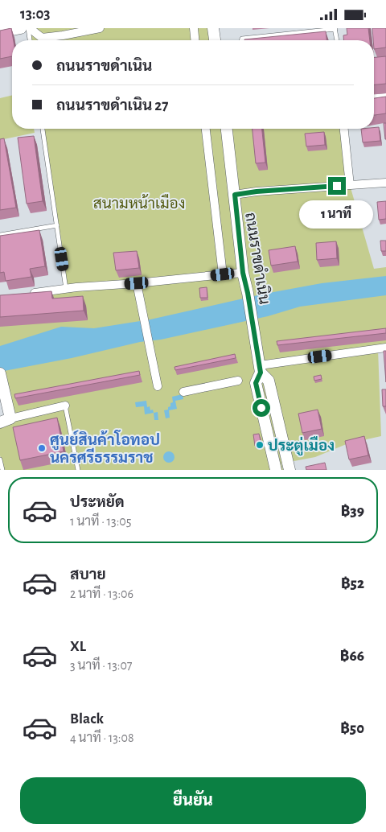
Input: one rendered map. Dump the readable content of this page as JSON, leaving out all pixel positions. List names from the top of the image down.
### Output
{
  "streets": {
    "main road": ["ถนนราขดำเนิน"]
  },
  "parks": ["สนามหน้าเมือง"],
  "places": ["ประตู่เมือง", "ศูนย์สินค้าโอทอป นครศรีธรรมราช"],
  "page": {
    "status": "13:03",
    "banner": ["ถนนราขดำเนิน", "ถนนราขดำเนิน 27"],
    "bubble": "1 นาที",
    "list": [
      {
        "name": "ประหยัด",
        "note": "1 นาที · 13:05",
        "value": "฿39"
      },
      {
        "name": "สบาย",
        "note": "2 นาที · 13:06",
        "value": "฿52"
      },
      {
        "name": "XL",
        "note": "3 นาที · 13:07",
        "value": "฿66"
      },
      {
        "name": "Black",
        "note": "4 นาที · 13:08",
        "value": "฿50"
      }
    ],
    "buttons": "ยืนยัน"
  }
}
